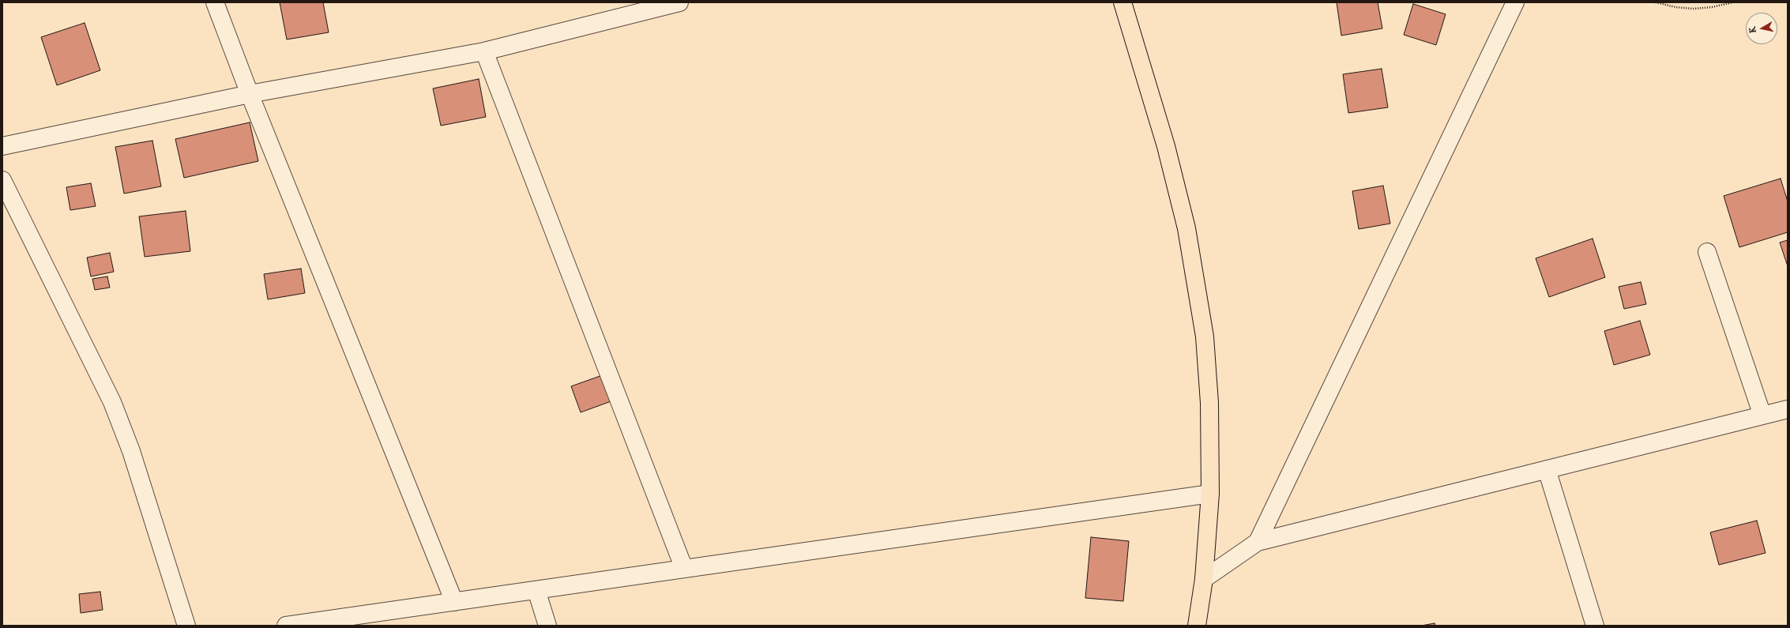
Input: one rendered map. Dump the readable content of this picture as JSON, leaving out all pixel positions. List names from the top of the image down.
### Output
{
  "north": "left"
}
